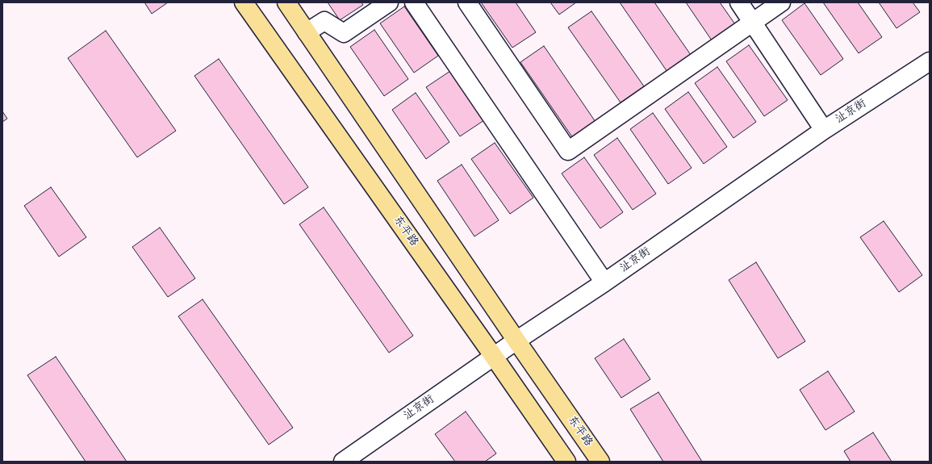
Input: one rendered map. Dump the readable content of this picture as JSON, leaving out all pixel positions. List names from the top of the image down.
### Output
{
  "streets": {
    "main road": ["东平路"],
    "street": ["沚京街"]
  },
  "crossings": [
    ["沚京街", "东平路"]
  ]
}
